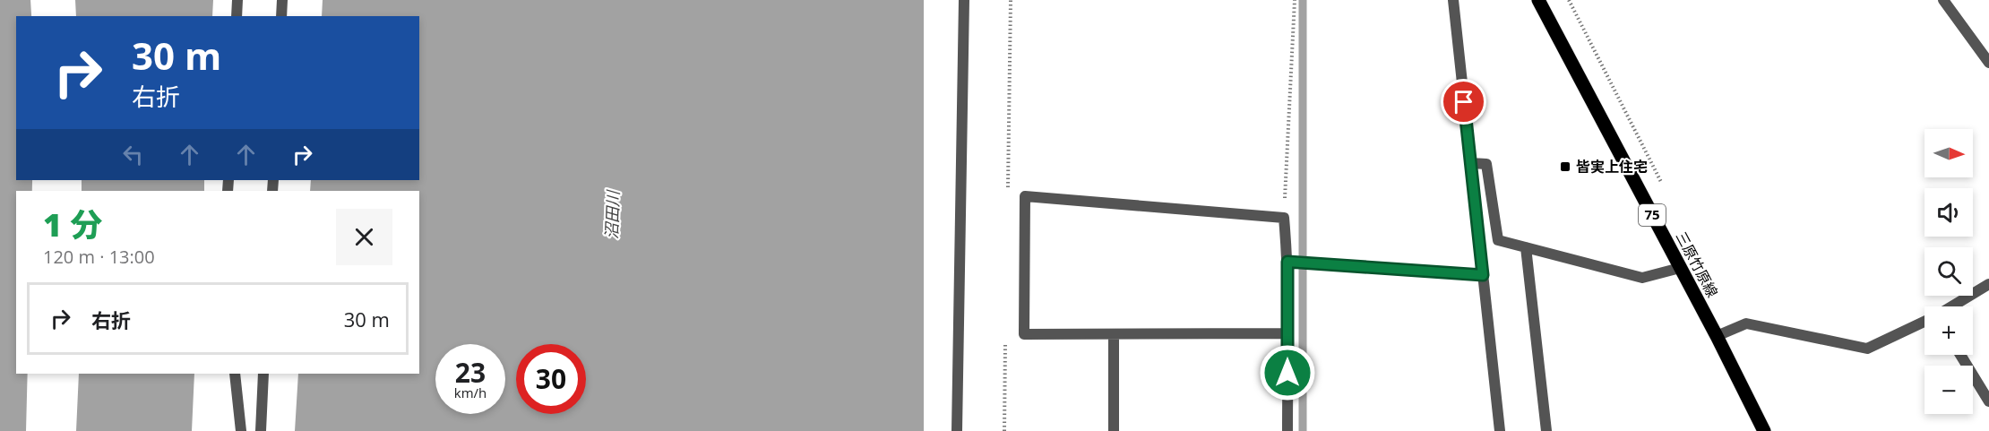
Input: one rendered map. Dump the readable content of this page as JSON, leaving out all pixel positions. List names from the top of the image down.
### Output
{
  "streets": {
    "main road": ["75", "三原竹原線"]
  },
  "water": ["沼田川"],
  "places": {
    "transit": ["皆実上住宅"]
  },
  "north": "right",
  "page": {
    "turn": ["30 m", "右折"],
    "map_buttons": ["+", "−"],
    "heading": ["1 分", "120 m · 13:00"],
    "list": [
      {
        "name": "右折",
        "value": "30 m"
      }
    ],
    "speed": "23 km/h",
    "limit": "30"
  }
}
